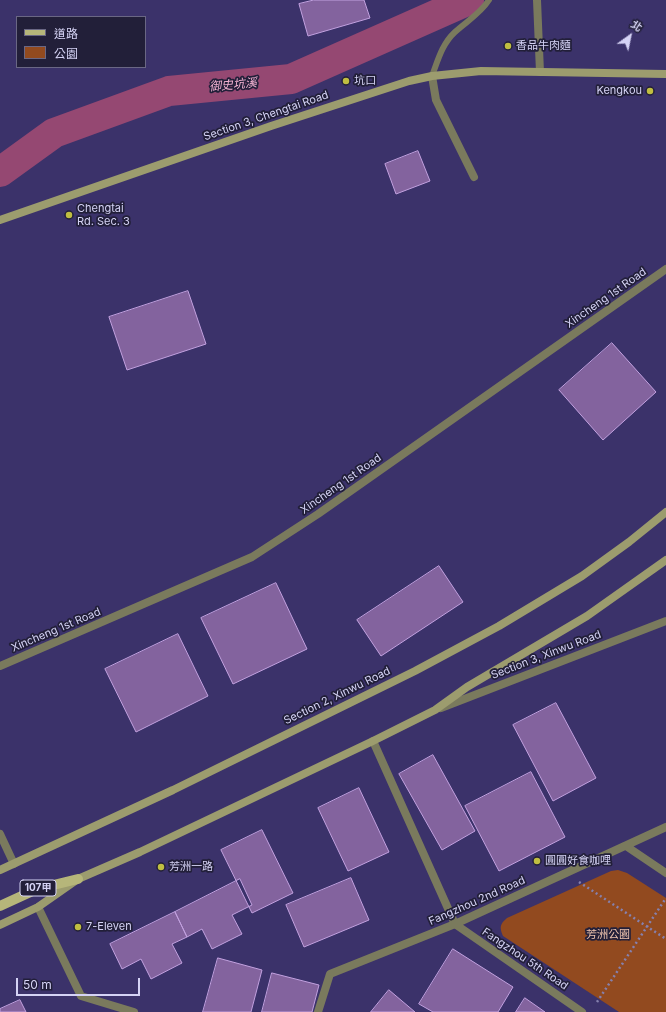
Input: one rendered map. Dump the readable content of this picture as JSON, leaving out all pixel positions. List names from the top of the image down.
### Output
{
  "streets": {
    "main road": ["Section 3, Chengtai Road", "Section 2, Xinwu Road", "107甲"],
    "street": [
      "Xincheng 1st Road",
      "Section 3, Xinwu Road",
      "Fangzhou 2nd Road",
      "Fangzhou 5th Road"
    ]
  },
  "crossings": [
    ["Section 3, Xinwu Road", "107甲"],
    ["Fangzhou 2nd Road", "Fangzhou 5th Road"]
  ],
  "water": ["御史坑溪"],
  "parks": ["芳洲公園"],
  "places": [
    "香品牛肉麵",
    "坑口",
    "Kengkou",
    "Chengtai Rd. Sec. 3",
    "圓圓好食咖哩",
    "芳洲一路",
    "7-Eleven"
  ],
  "legend": ["道路", "公園"],
  "scale_bar": "50 m",
  "north": "top right"
}
